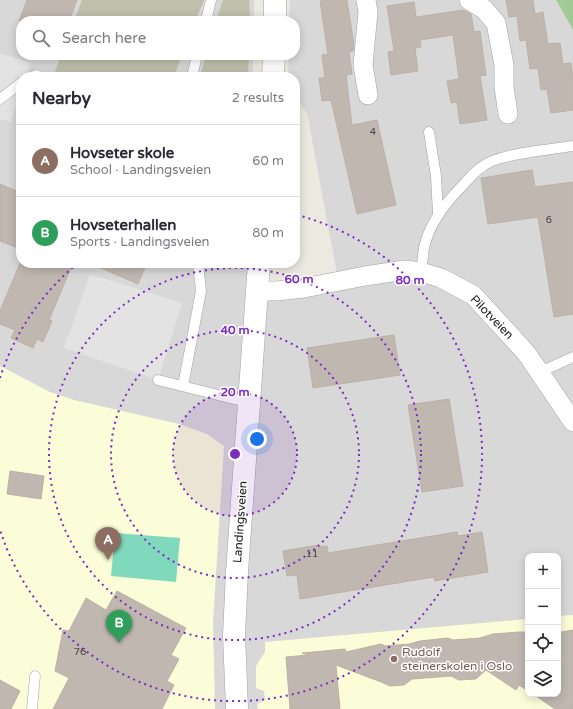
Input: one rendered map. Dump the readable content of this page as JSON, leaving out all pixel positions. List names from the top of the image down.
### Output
{
  "streets": {
    "street": ["Pilotveien", "Landingsveien"]
  },
  "crossings": [
    ["Pilotveien", "Landingsveien"]
  ],
  "places": ["Rudolf steinerskolen i Oslo"],
  "house_numbers": [
    "4",
    "6",
    "11",
    "76"
  ],
  "page": {
    "search": "Search here",
    "heading": ["Nearby", "2 results"],
    "list": [
      {
        "mark": "A",
        "name": "Hovseter skole",
        "note": "School · Landingsveien",
        "value": "60 m"
      },
      {
        "mark": "B",
        "name": "Hovseterhallen",
        "note": "Sports · Landingsveien",
        "value": "80 m"
      }
    ],
    "pins": ["A", "B"],
    "map_buttons": ["+", "−"]
  },
  "rings": [
    "60 m",
    "80 m",
    "40 m",
    "20 m"
  ]
}
